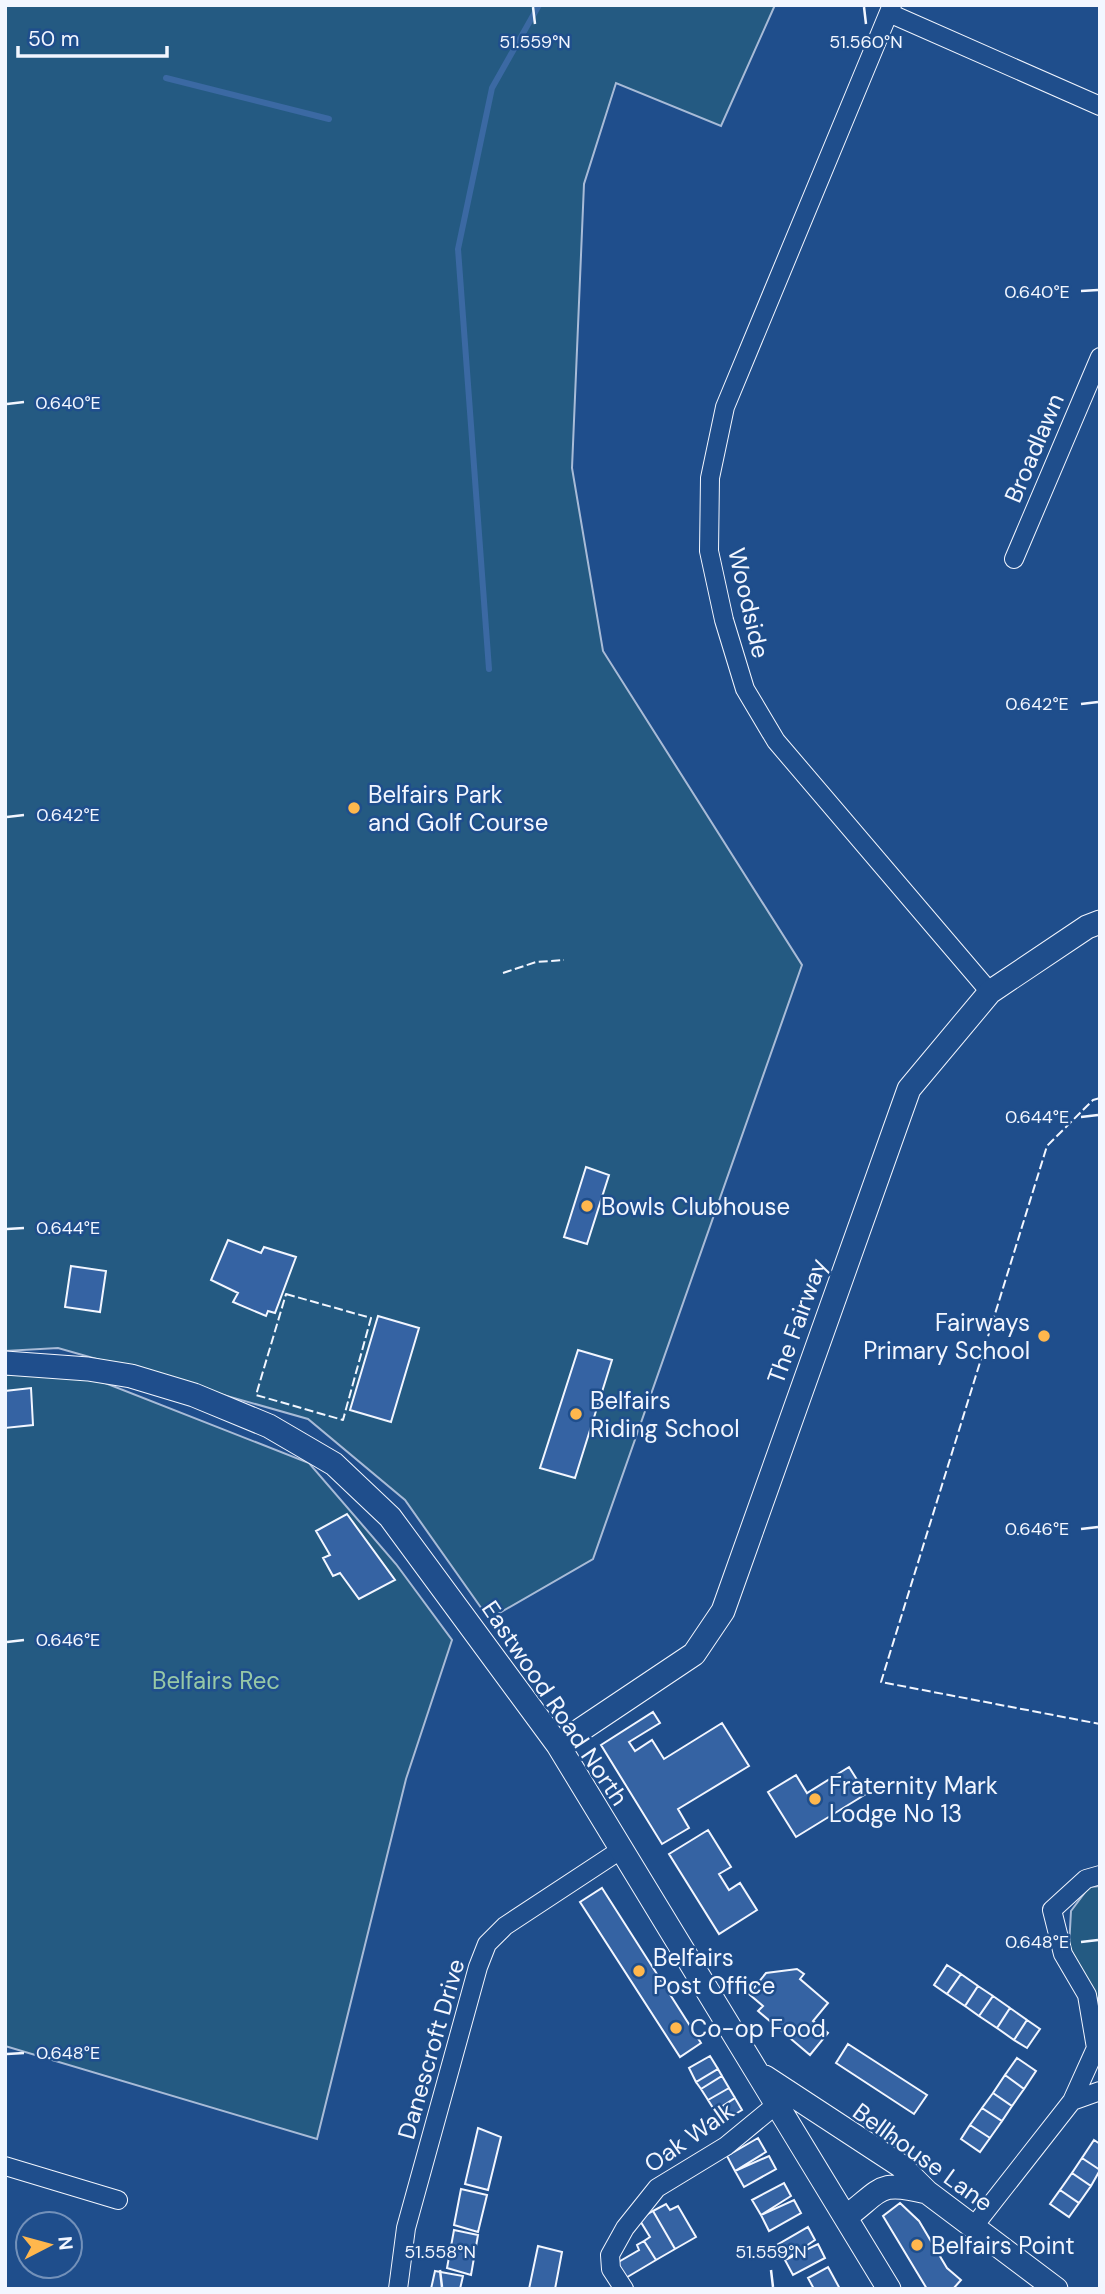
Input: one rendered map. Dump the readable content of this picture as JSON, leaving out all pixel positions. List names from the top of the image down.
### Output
{
  "streets": {
    "street": [
      "Broadlawn",
      "Woodside",
      "The Fairway",
      "Eastwood Road North",
      "Danescroft Drive",
      "Oak Walk",
      "Bellhouse Lane"
    ]
  },
  "crossings": [
    ["Woodside", "The Fairway"],
    ["The Fairway", "Eastwood Road North"],
    ["Eastwood Road North", "Danescroft Drive"],
    ["Eastwood Road North", "Oak Walk"],
    ["Eastwood Road North", "Bellhouse Lane"]
  ],
  "parks": ["Belfairs Rec"],
  "places": [
    "Belfairs Park and Golf Course",
    "Bowls Clubhouse",
    "Fairways Primary School",
    "Belfairs Riding School",
    "Fraternity Mark Lodge No 13",
    "Belfairs Post Office",
    "Co-op Food",
    "Belfairs Point"
  ],
  "scale_bar": "50 m",
  "north": "right",
  "coordinates": [
    "51.559°N",
    "51.560°N",
    "0.640°E",
    "0.642°E",
    "0.644°E",
    "0.646°E",
    "0.648°E",
    "51.558°N"
  ]
}
